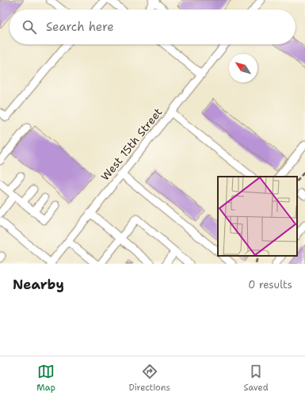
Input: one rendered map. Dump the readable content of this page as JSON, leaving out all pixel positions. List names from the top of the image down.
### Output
{
  "streets": {
    "street": ["West 15th Street"]
  },
  "north": "top left",
  "page": {
    "search": "Search here",
    "heading": ["Nearby", "0 results"],
    "nav": ["Map", "Directions", "Saved"]
  }
}
